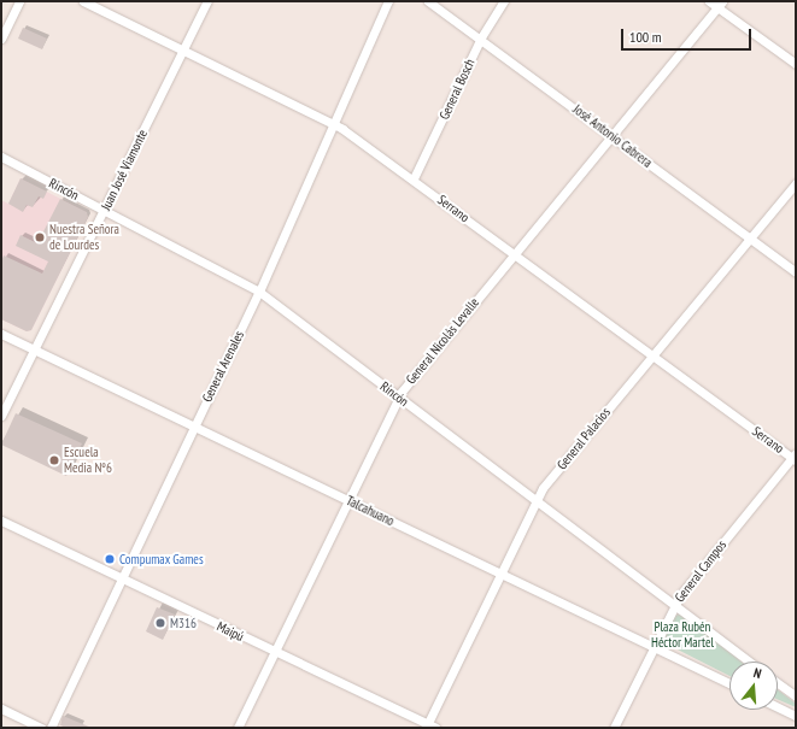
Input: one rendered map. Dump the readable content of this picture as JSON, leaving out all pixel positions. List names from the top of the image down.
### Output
{
  "streets": {
    "street": [
      "General Bosch",
      "José Antonio Cabrera",
      "Juan José Viamonte",
      "Rincón",
      "Serrano",
      "General Nicolás Levalle",
      "General Arenales",
      "General Palacios",
      "Talcahuano",
      "General Campos",
      "Maipú"
    ]
  },
  "crossings": [
    ["General Bosch", "José Antonio Cabrera"],
    ["General Bosch", "Serrano"],
    ["José Antonio Cabrera", "General Nicolás Levalle"],
    ["José Antonio Cabrera", "General Palacios"],
    ["Juan José Viamonte", "Rincón"],
    ["Juan José Viamonte", "Serrano"],
    ["Juan José Viamonte", "Talcahuano"],
    ["Rincón", "General Nicolás Levalle"],
    ["Rincón", "General Arenales"],
    ["Rincón", "General Palacios"],
    ["Rincón", "General Campos"],
    ["Serrano", "General Nicolás Levalle"],
    ["Serrano", "General Arenales"],
    ["Serrano", "General Palacios"],
    ["Serrano", "General Campos"],
    ["General Nicolás Levalle", "Talcahuano"],
    ["General Nicolás Levalle", "Maipú"],
    ["General Arenales", "Talcahuano"],
    ["General Arenales", "Maipú"],
    ["General Palacios", "Talcahuano"],
    ["General Palacios", "Maipú"],
    ["Talcahuano", "General Campos"]
  ],
  "parks": ["Plaza Rubén Héctor Martel"],
  "places": [
    "Nuestra Señora de Lourdes",
    "Escuela Media Nº6",
    "Compumax Games",
    "M316"
  ],
  "scale_bar": "100 m",
  "north": "top"
}
